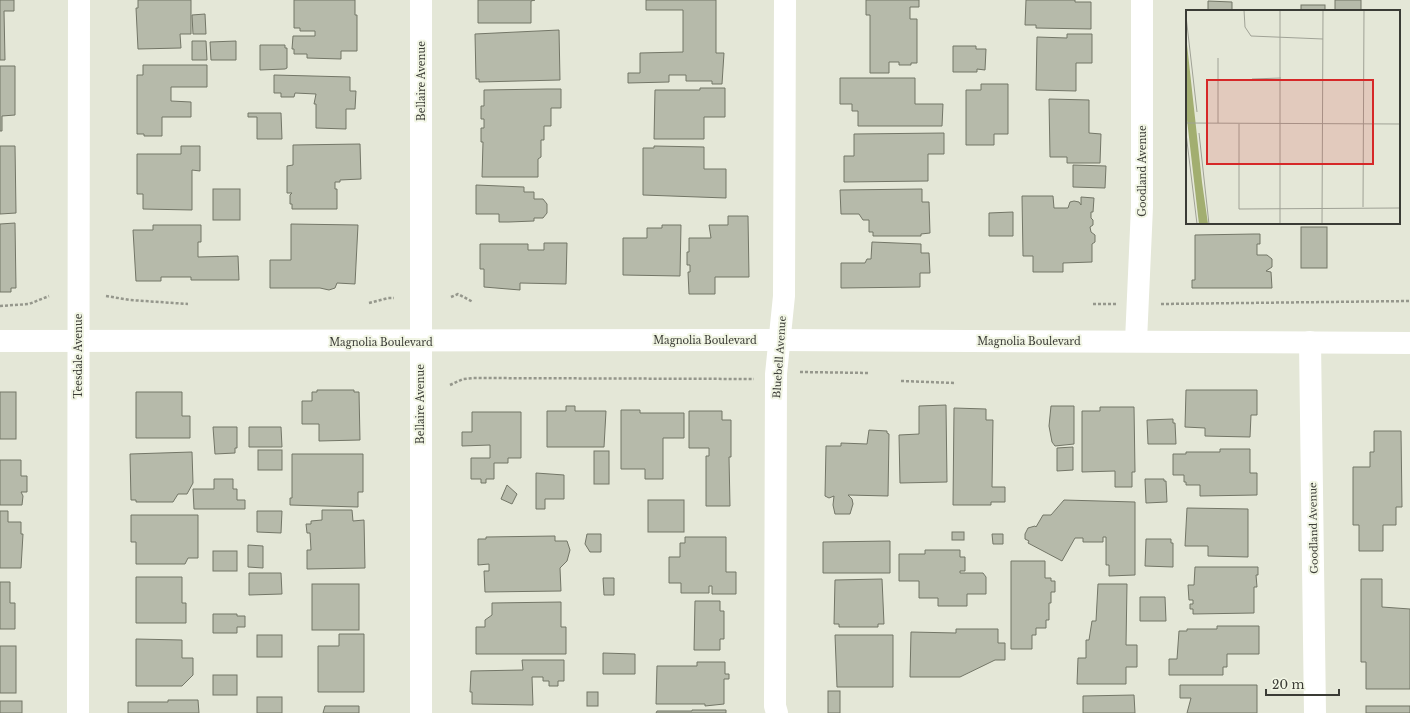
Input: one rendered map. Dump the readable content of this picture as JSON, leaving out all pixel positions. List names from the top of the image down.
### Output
{
  "streets": {
    "street": [
      "Bellaire Avenue",
      "Goodland Avenue",
      "Magnolia Boulevard",
      "Teesdale Avenue",
      "Bluebell Avenue"
    ]
  },
  "crossings": [
    ["Bellaire Avenue", "Magnolia Boulevard"],
    ["Goodland Avenue", "Magnolia Boulevard"],
    ["Magnolia Boulevard", "Teesdale Avenue"],
    ["Magnolia Boulevard", "Bluebell Avenue"]
  ],
  "scale_bar": "20 m"
}
